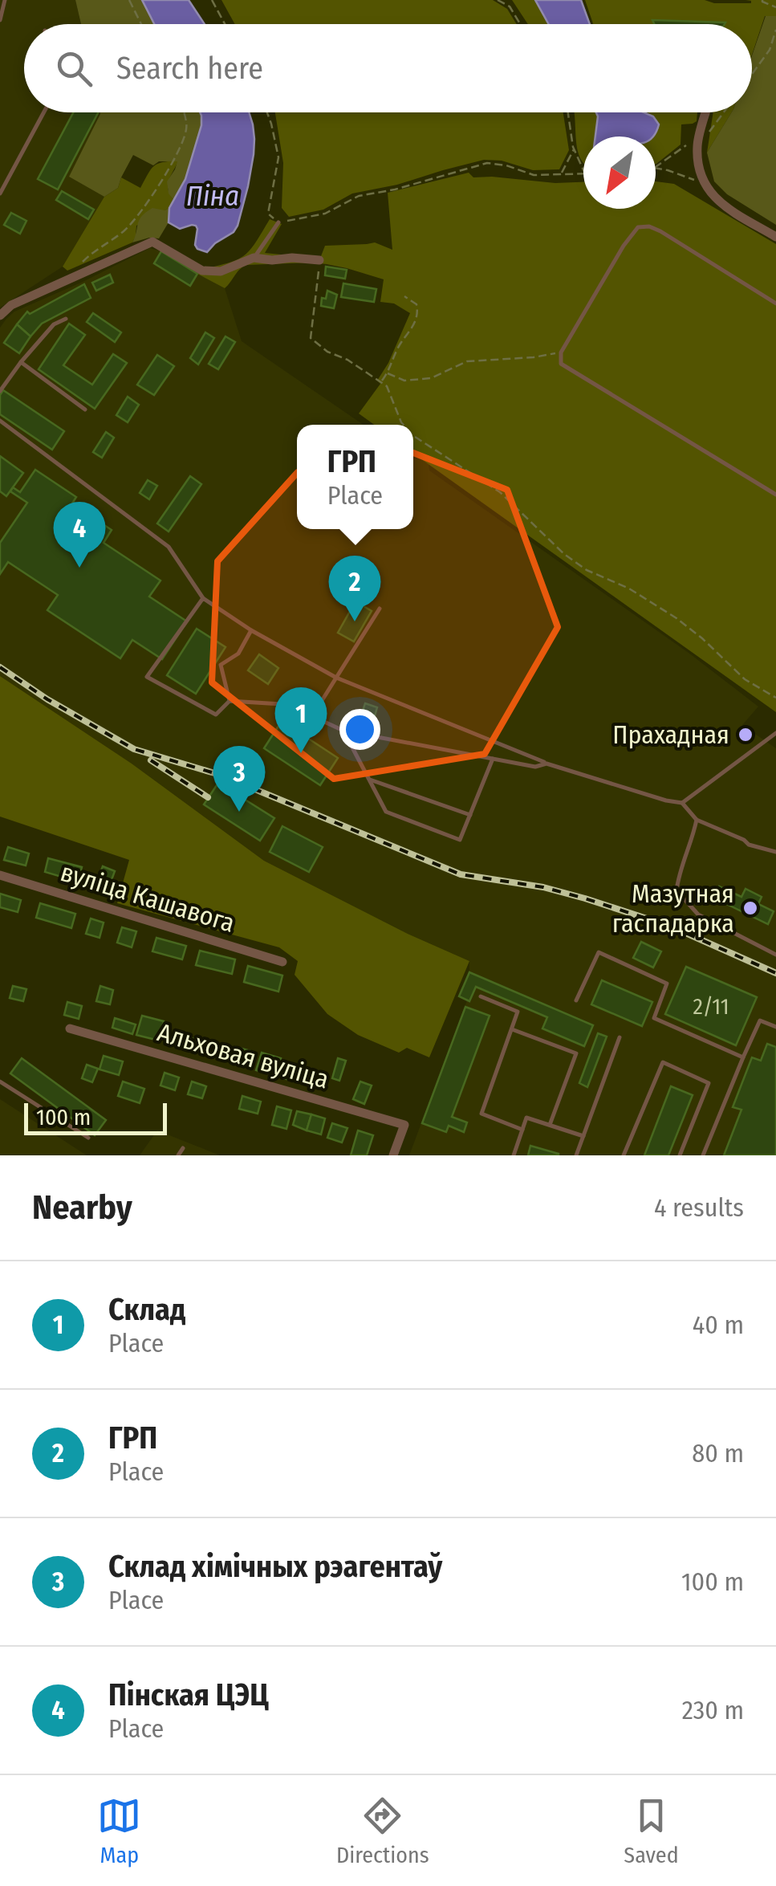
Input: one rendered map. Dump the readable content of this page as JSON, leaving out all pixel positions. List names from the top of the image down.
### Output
{
  "streets": {
    "street": ["вуліца Кашавога", "Альховая вуліца"]
  },
  "water": ["Піна"],
  "places": ["Прахадная", "Мазутная гаспадарка"],
  "house_numbers": ["2/11"],
  "scale_bar": "100 m",
  "north": "bottom left",
  "page": {
    "search": "Search here",
    "popup": ["ГРП", "Place"],
    "pins": [
      "4",
      "2",
      "1",
      "3"
    ],
    "scale": "100 m",
    "heading": ["Nearby", "4 results"],
    "list": [
      {
        "mark": "1",
        "name": "Склад",
        "note": "Place",
        "value": "40 m"
      },
      {
        "mark": "2",
        "name": "ГРП",
        "note": "Place",
        "value": "80 m"
      },
      {
        "mark": "3",
        "name": "Склад хімічных рэагентаў",
        "note": "Place",
        "value": "100 m"
      },
      {
        "mark": "4",
        "name": "Пінская ЦЭЦ",
        "note": "Place",
        "value": "230 m"
      }
    ],
    "nav": ["Map", "Directions", "Saved"]
  }
}
